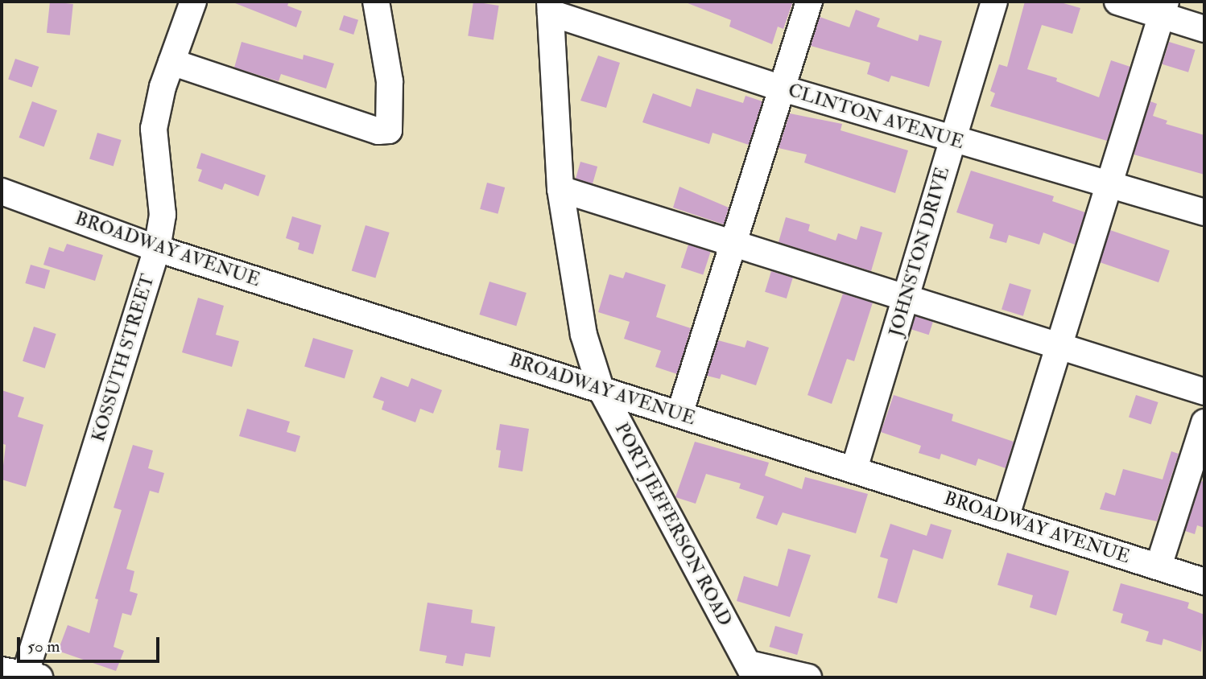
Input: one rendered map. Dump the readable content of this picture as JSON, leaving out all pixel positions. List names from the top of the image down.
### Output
{
  "streets": {
    "street": [
      "CLINTON AVENUE",
      "BROADWAY AVENUE",
      "JOHNSTON DRIVE",
      "KOSSUTH STREET",
      "PORT JEFFERSON ROAD"
    ]
  },
  "crossings": [
    ["CLINTON AVENUE", "JOHNSTON DRIVE"],
    ["CLINTON AVENUE", "PORT JEFFERSON ROAD"],
    ["BROADWAY AVENUE", "JOHNSTON DRIVE"],
    ["BROADWAY AVENUE", "KOSSUTH STREET"],
    ["BROADWAY AVENUE", "PORT JEFFERSON ROAD"]
  ],
  "scale_bar": "50 m"
}
